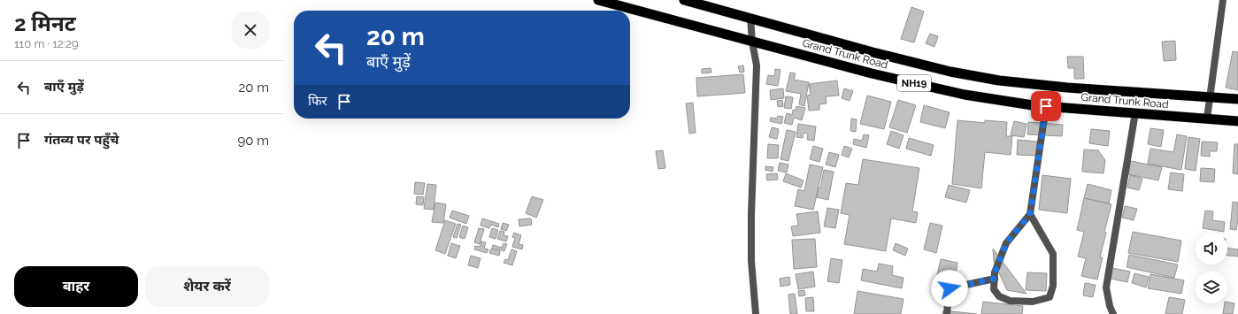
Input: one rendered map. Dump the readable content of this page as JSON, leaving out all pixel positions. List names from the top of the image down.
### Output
{
  "streets": {
    "highway": ["Grand Trunk Road", "NH19"]
  },
  "page": {
    "heading": ["2 मिनट", "110 m · 12:29"],
    "turn": ["20 m", "बाएँ मुड़ें"],
    "list": [
      {
        "name": "बाएँ मुड़ें",
        "value": "20 m"
      },
      {
        "name": "गंतव्य पर पहुँचे",
        "value": "90 m"
      }
    ],
    "then": "फिर",
    "buttons": ["बाहर", "शेयर करें"]
  }
}
